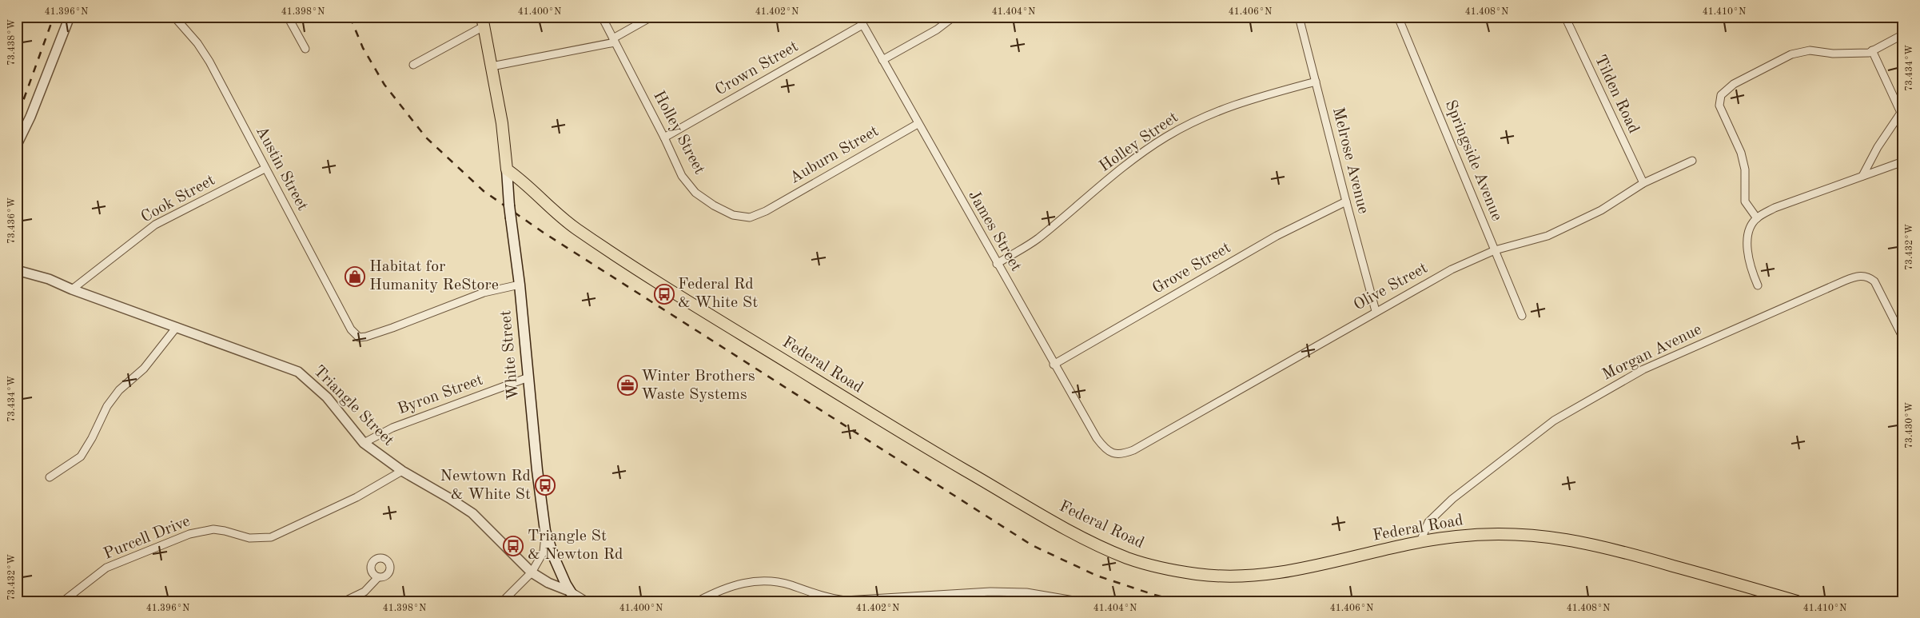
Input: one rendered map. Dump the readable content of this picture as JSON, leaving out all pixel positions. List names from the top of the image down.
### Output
{
  "streets": {
    "main road": ["White Street", "Federal Road"],
    "street": [
      "Crown Street",
      "Tilden Road",
      "Holley Street",
      "Auburn Street",
      "Melrose Avenue",
      "Springside Avenue",
      "Austin Street",
      "Cook Street",
      "James Street",
      "Grove Street",
      "Olive Street",
      "Morgan Avenue",
      "Byron Street",
      "Triangle Street",
      "Purcell Drive"
    ]
  },
  "crossings": [
    ["Crown Street", "Holley Street"],
    ["Crown Street", "James Street"],
    ["Tilden Road", "Olive Street"],
    ["Holley Street", "Auburn Street"],
    ["Holley Street", "Melrose Avenue"],
    ["Holley Street", "James Street"],
    ["Auburn Street", "James Street"],
    ["Melrose Avenue", "Grove Street"],
    ["Melrose Avenue", "Olive Street"],
    ["Springside Avenue", "Olive Street"],
    ["Austin Street", "Cook Street"],
    ["Austin Street", "White Street"],
    ["Cook Street", "Triangle Street"],
    ["James Street", "Grove Street"],
    ["James Street", "Olive Street"],
    ["Morgan Avenue", "Federal Road"],
    ["White Street", "Federal Road"],
    ["White Street", "Byron Street"],
    ["White Street", "Triangle Street"],
    ["Byron Street", "Triangle Street"],
    ["Triangle Street", "Purcell Drive"]
  ],
  "places": {
    "shop": ["Habitat for Humanity ReStore"],
    "bus stop": ["Federal Rd & White St", "Newtown Rd & White St", "Triangle St & Newton Rd"],
    "office": ["Winter Brothers Waste Systems"]
  },
  "coordinates": [
    "41.396°N",
    "41.398°N",
    "41.400°N",
    "41.402°N",
    "41.404°N",
    "41.406°N",
    "41.408°N",
    "41.410°N",
    "73.438°W",
    "73.434°W",
    "73.436°W",
    "73.432°W",
    "73.430°W"
  ]
}
